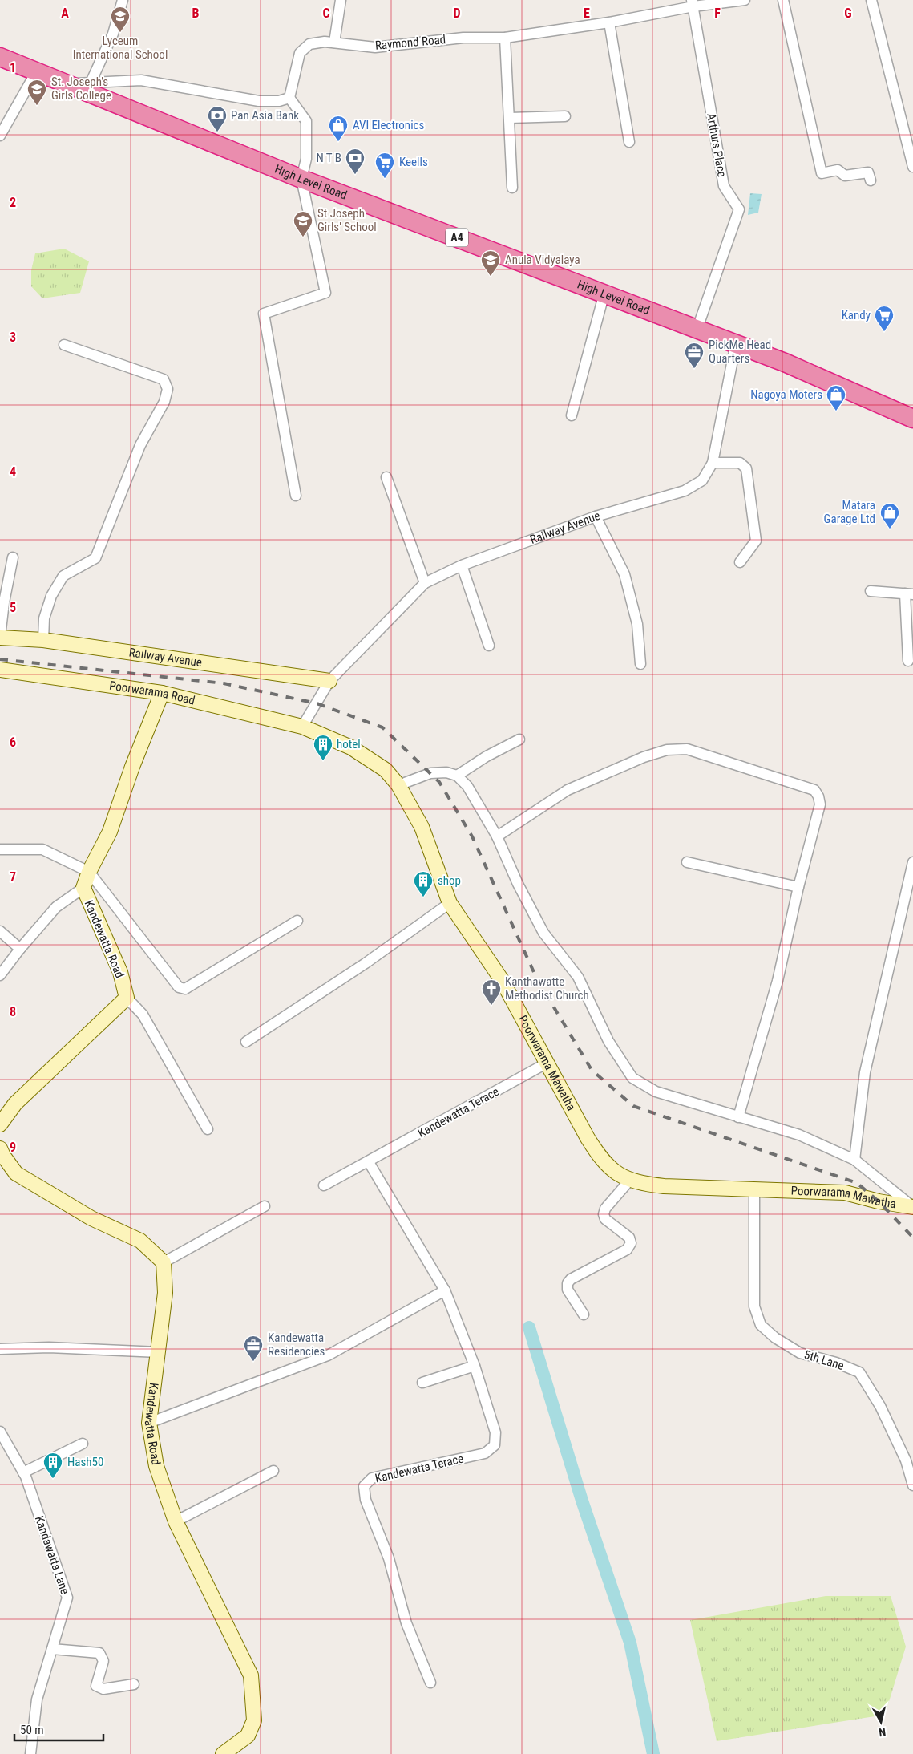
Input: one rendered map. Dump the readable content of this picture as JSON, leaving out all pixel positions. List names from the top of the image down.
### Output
{
  "streets": {
    "highway": ["High Level Road", "A4"],
    "street": [
      "Raymond Road",
      "Arthurs Place",
      "Railway Avenue",
      "Poorwarama Road",
      "Kandewatta Road",
      "Poorwarama Mawatha",
      "Kandewatta Terace",
      "5th Lane",
      "Kandawatta Lane"
    ]
  },
  "crossings": [
    ["Raymond Road", "Arthurs Place"],
    ["Arthurs Place", "High Level Road"],
    ["High Level Road", "Railway Avenue"],
    ["Railway Avenue", "Poorwarama Road"],
    ["Railway Avenue", "Poorwarama Mawatha"],
    ["Poorwarama Road", "Kandewatta Road"],
    ["Poorwarama Road", "Poorwarama Mawatha"],
    ["Poorwarama Mawatha", "Kandewatta Terace"],
    ["Poorwarama Mawatha", "5th Lane"]
  ],
  "places": {
    "school or university": [
      "Lyceum International School",
      "St. Joseph's Girls College",
      "St Joseph Girls' School",
      "Anula Vidyalaya"
    ],
    "bank": ["Pan Asia Bank", "N T B"],
    "shop": ["AVI Electronics", "Nagoya Moters", "Matara Garage Ltd"],
    "supermarket": ["Keells", "Kandy"],
    "office": ["PickMe Head Quarters", "Kandewatta Residencies"],
    "building": ["hotel", "shop", "Hash50"],
    "church": ["Kanthawatte Methodist Church"]
  },
  "scale_bar": "50 m",
  "north": "bottom",
  "grid": {
    "columns": [
      "A",
      "B",
      "C",
      "D",
      "E",
      "F",
      "G"
    ],
    "rows": [
      "1",
      "2",
      "3",
      "4",
      "5",
      "6",
      "7",
      "8",
      "9"
    ]
  }
}
